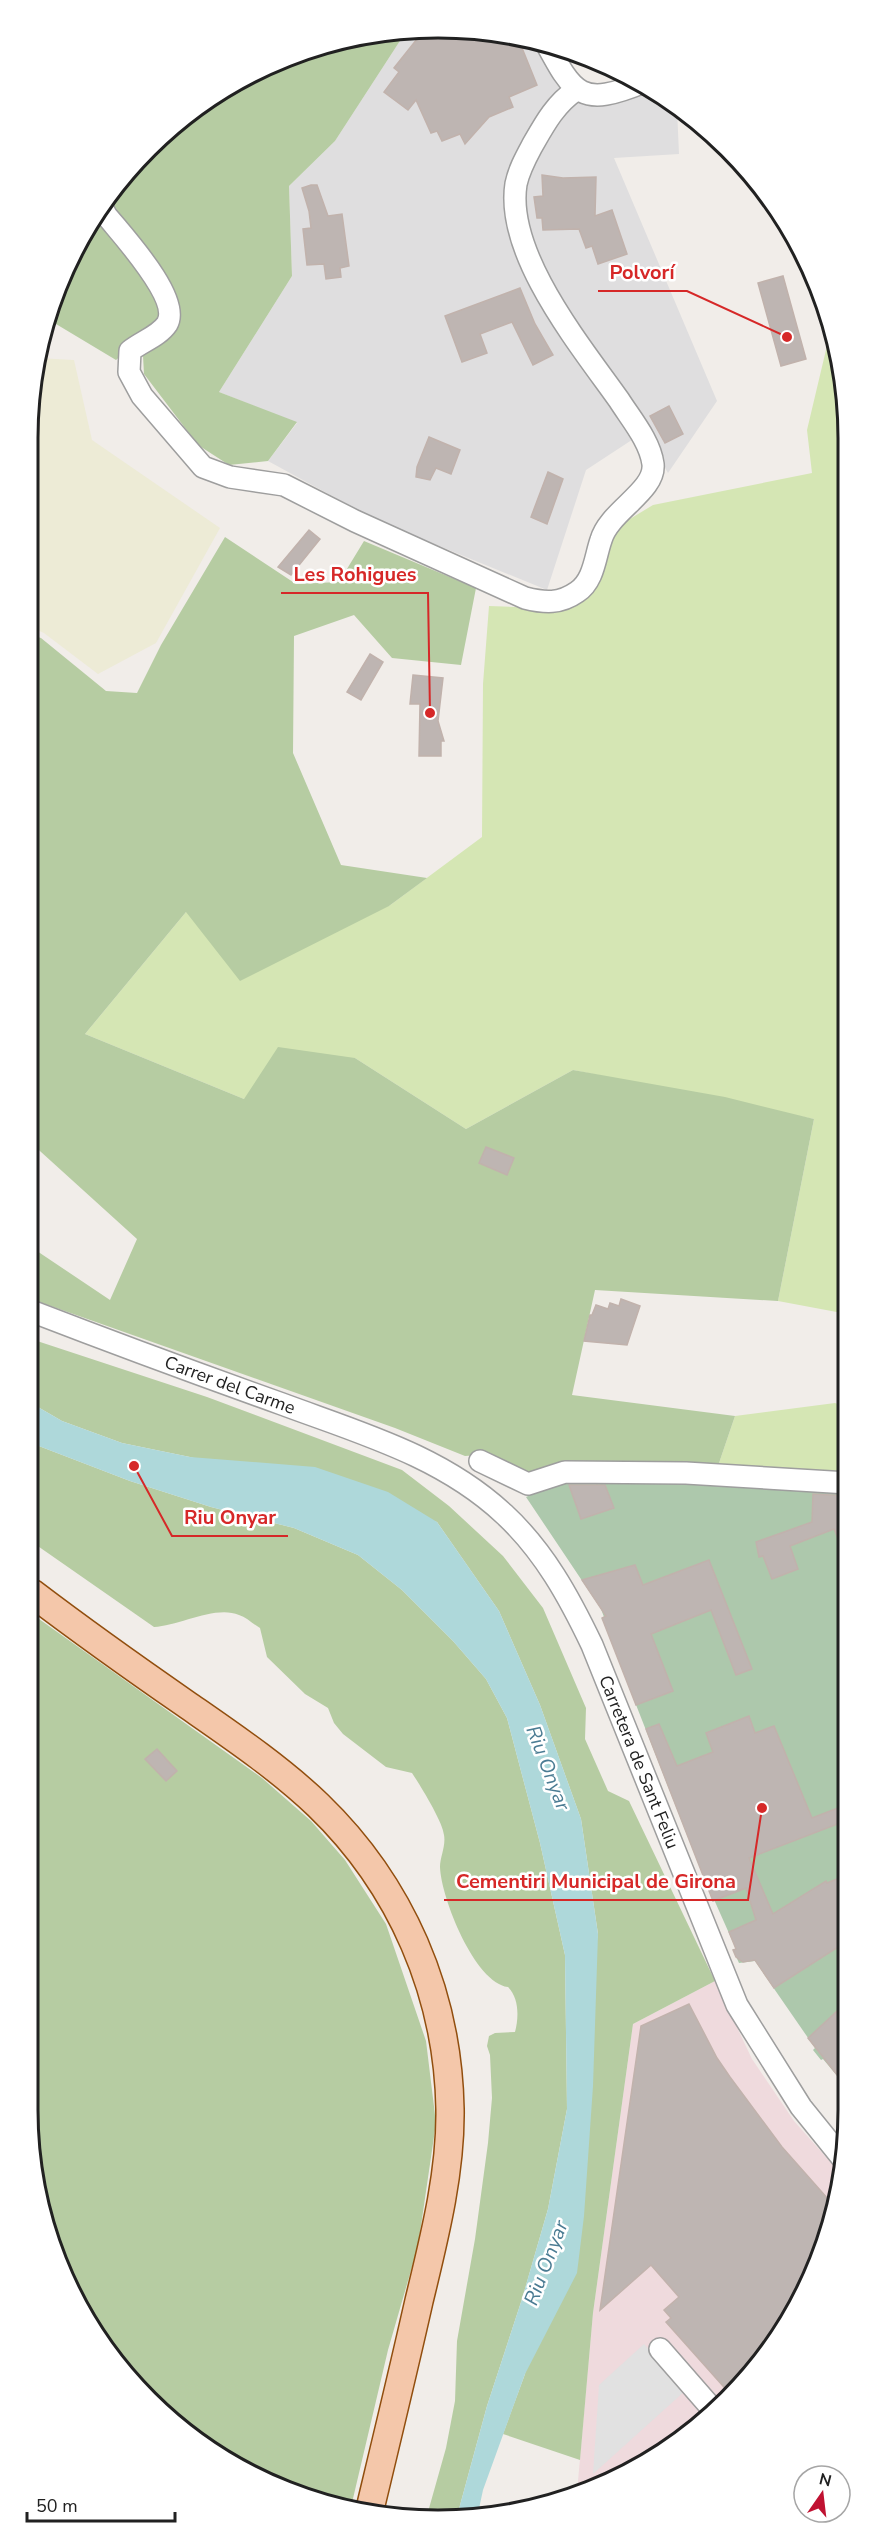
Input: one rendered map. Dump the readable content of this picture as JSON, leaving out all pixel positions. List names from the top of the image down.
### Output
{
  "streets": {
    "street": ["Carrer del Carme", "Carretera de Sant Feliu"]
  },
  "crossings": [
    ["Carrer del Carme", "Carretera de Sant Feliu"]
  ],
  "water": ["Riu Onyar"],
  "places": [
    "Polvorí",
    "Les Rohigues",
    "Riu Onyar",
    "Cementiri Municipal de Girona"
  ],
  "scale_bar": "50 m",
  "north": "top"
}
